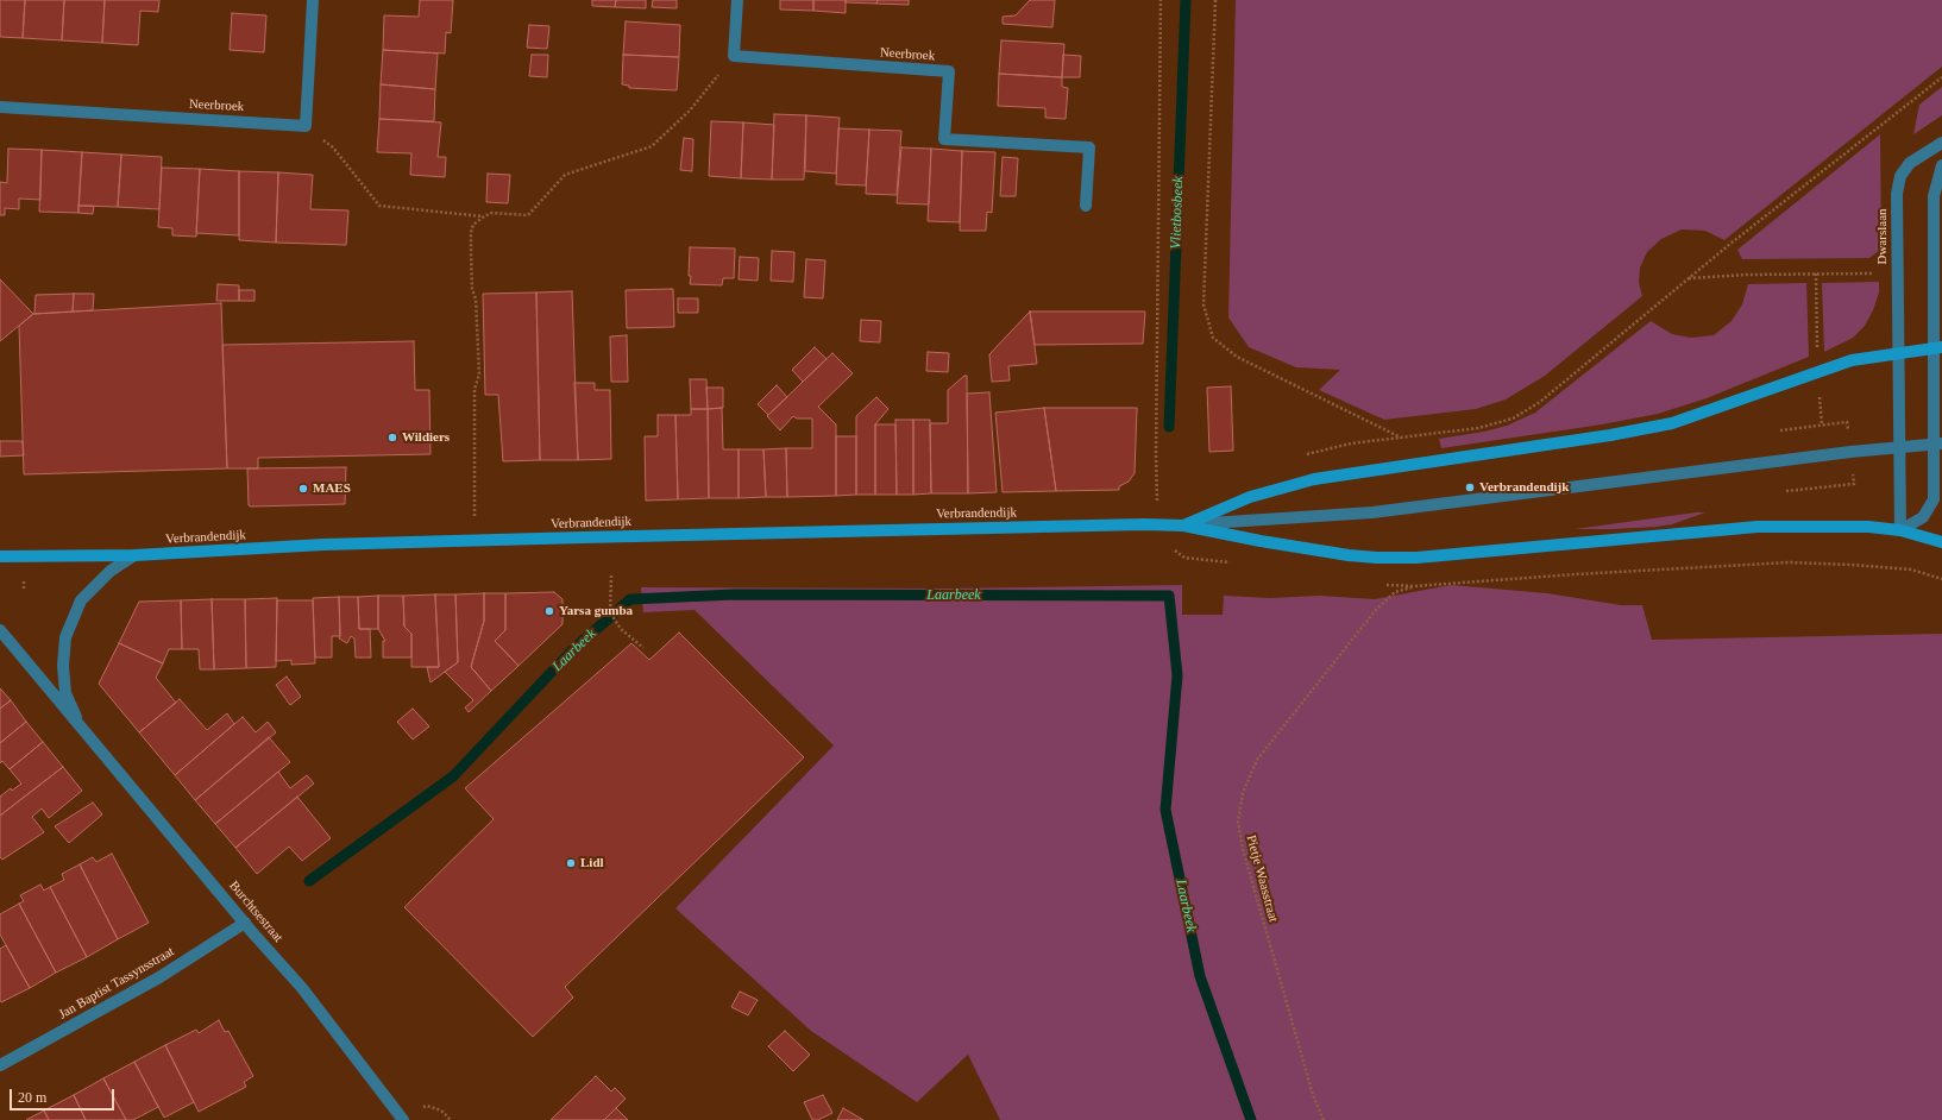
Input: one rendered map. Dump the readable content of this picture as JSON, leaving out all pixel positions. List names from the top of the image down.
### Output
{
  "streets": {
    "main road": ["Verbrandendijk"],
    "street": [
      "Neerbroek",
      "Dwarslaan",
      "Burchtsestraat",
      "Jan Baptist Tassynsstraat"
    ],
    "path": ["Pietje Waasstraat"]
  },
  "crossings": [
    ["Dwarslaan", "Verbrandendijk"],
    ["Verbrandendijk", "Burchtsestraat"],
    ["Burchtsestraat", "Jan Baptist Tassynsstraat"]
  ],
  "water": ["Vlietbosbeek", "Laarbeek"],
  "places": [
    "Wildiers",
    "Verbrandendijk",
    "MAES",
    "Yarsa gumba",
    "Lidl"
  ],
  "scale_bar": "20 m"
}
